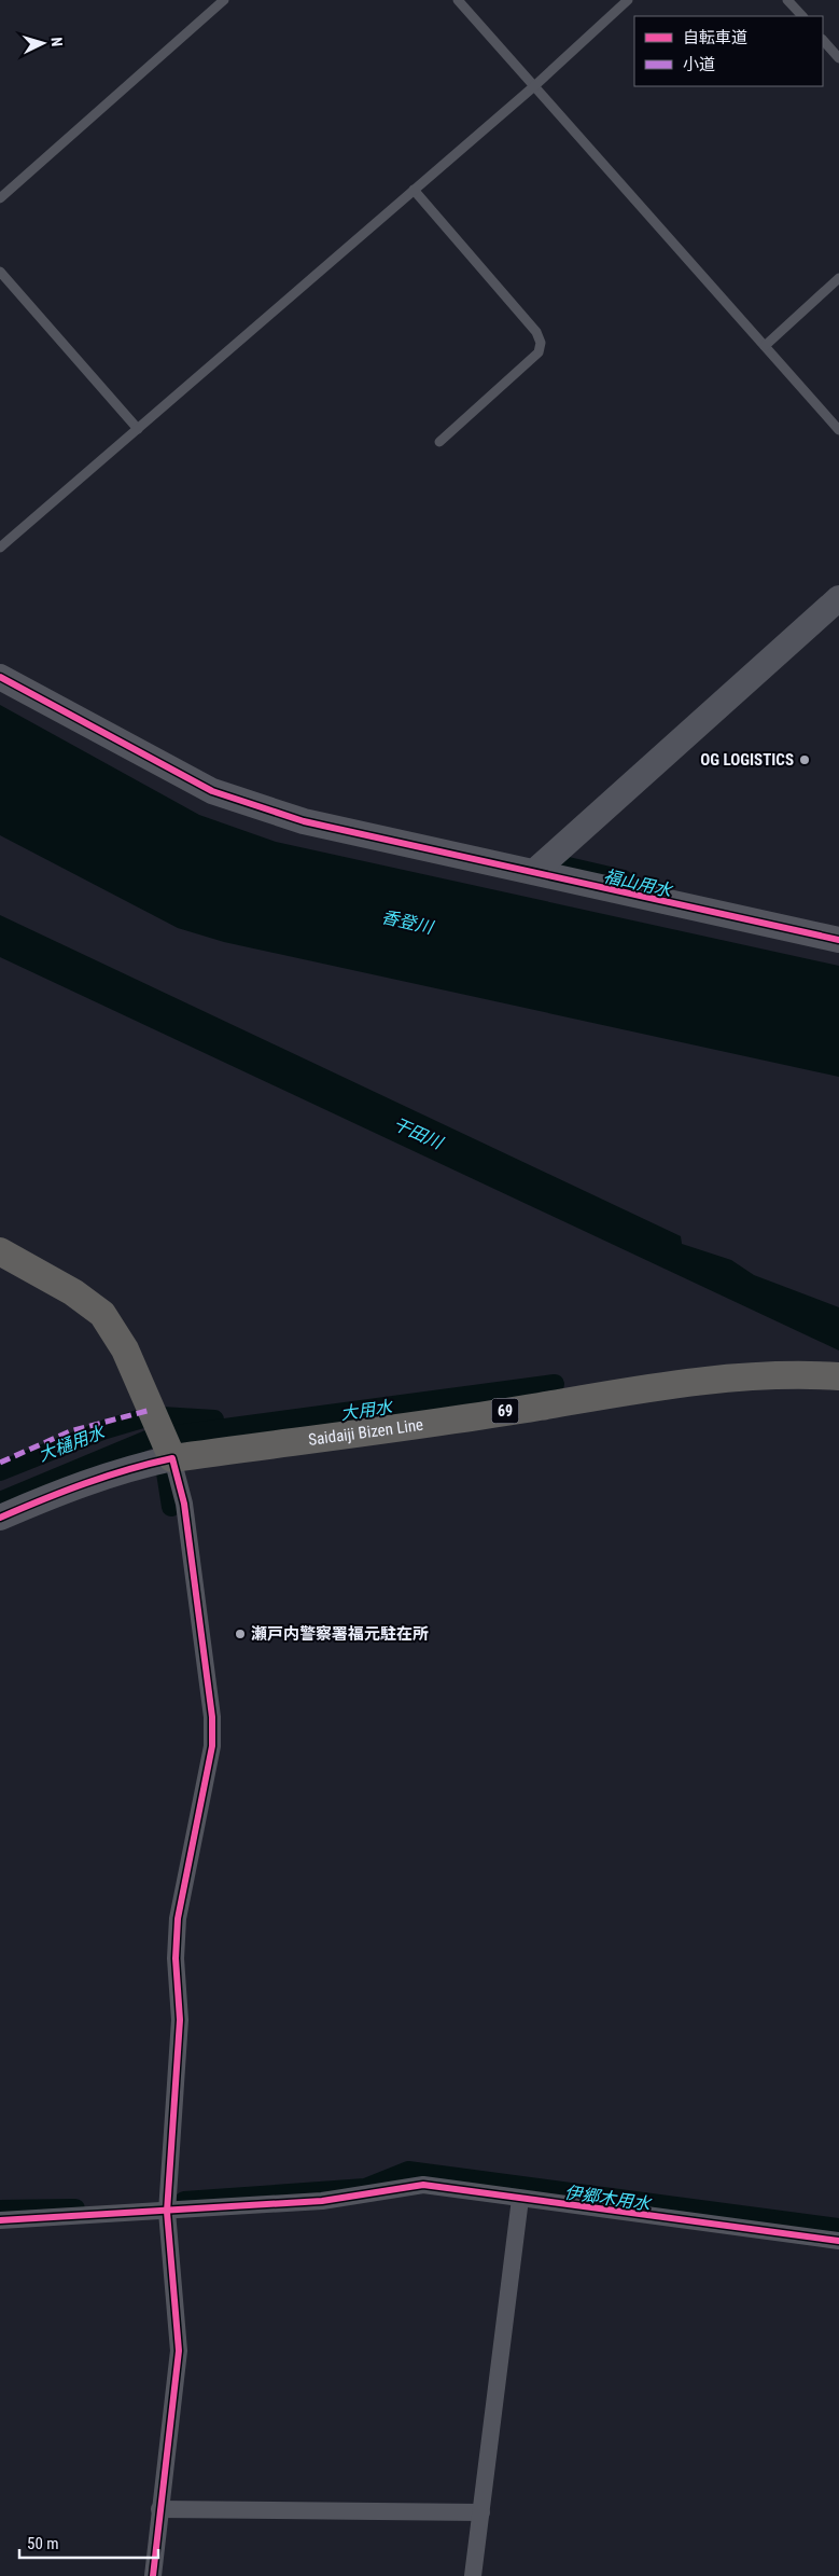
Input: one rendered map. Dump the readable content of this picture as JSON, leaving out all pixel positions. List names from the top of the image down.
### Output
{
  "streets": {
    "main road": ["69", "Saidaiji Bizen Line"]
  },
  "water": [
    "福山用水",
    "香登川",
    "干田川",
    "大用水",
    "大樋用水",
    "伊郷木用水"
  ],
  "places": ["OG LOGISTICS", "瀬戸内警察署福元駐在所"],
  "legend": ["自転車道", "小道"],
  "scale_bar": "50 m",
  "north": "right"
}
